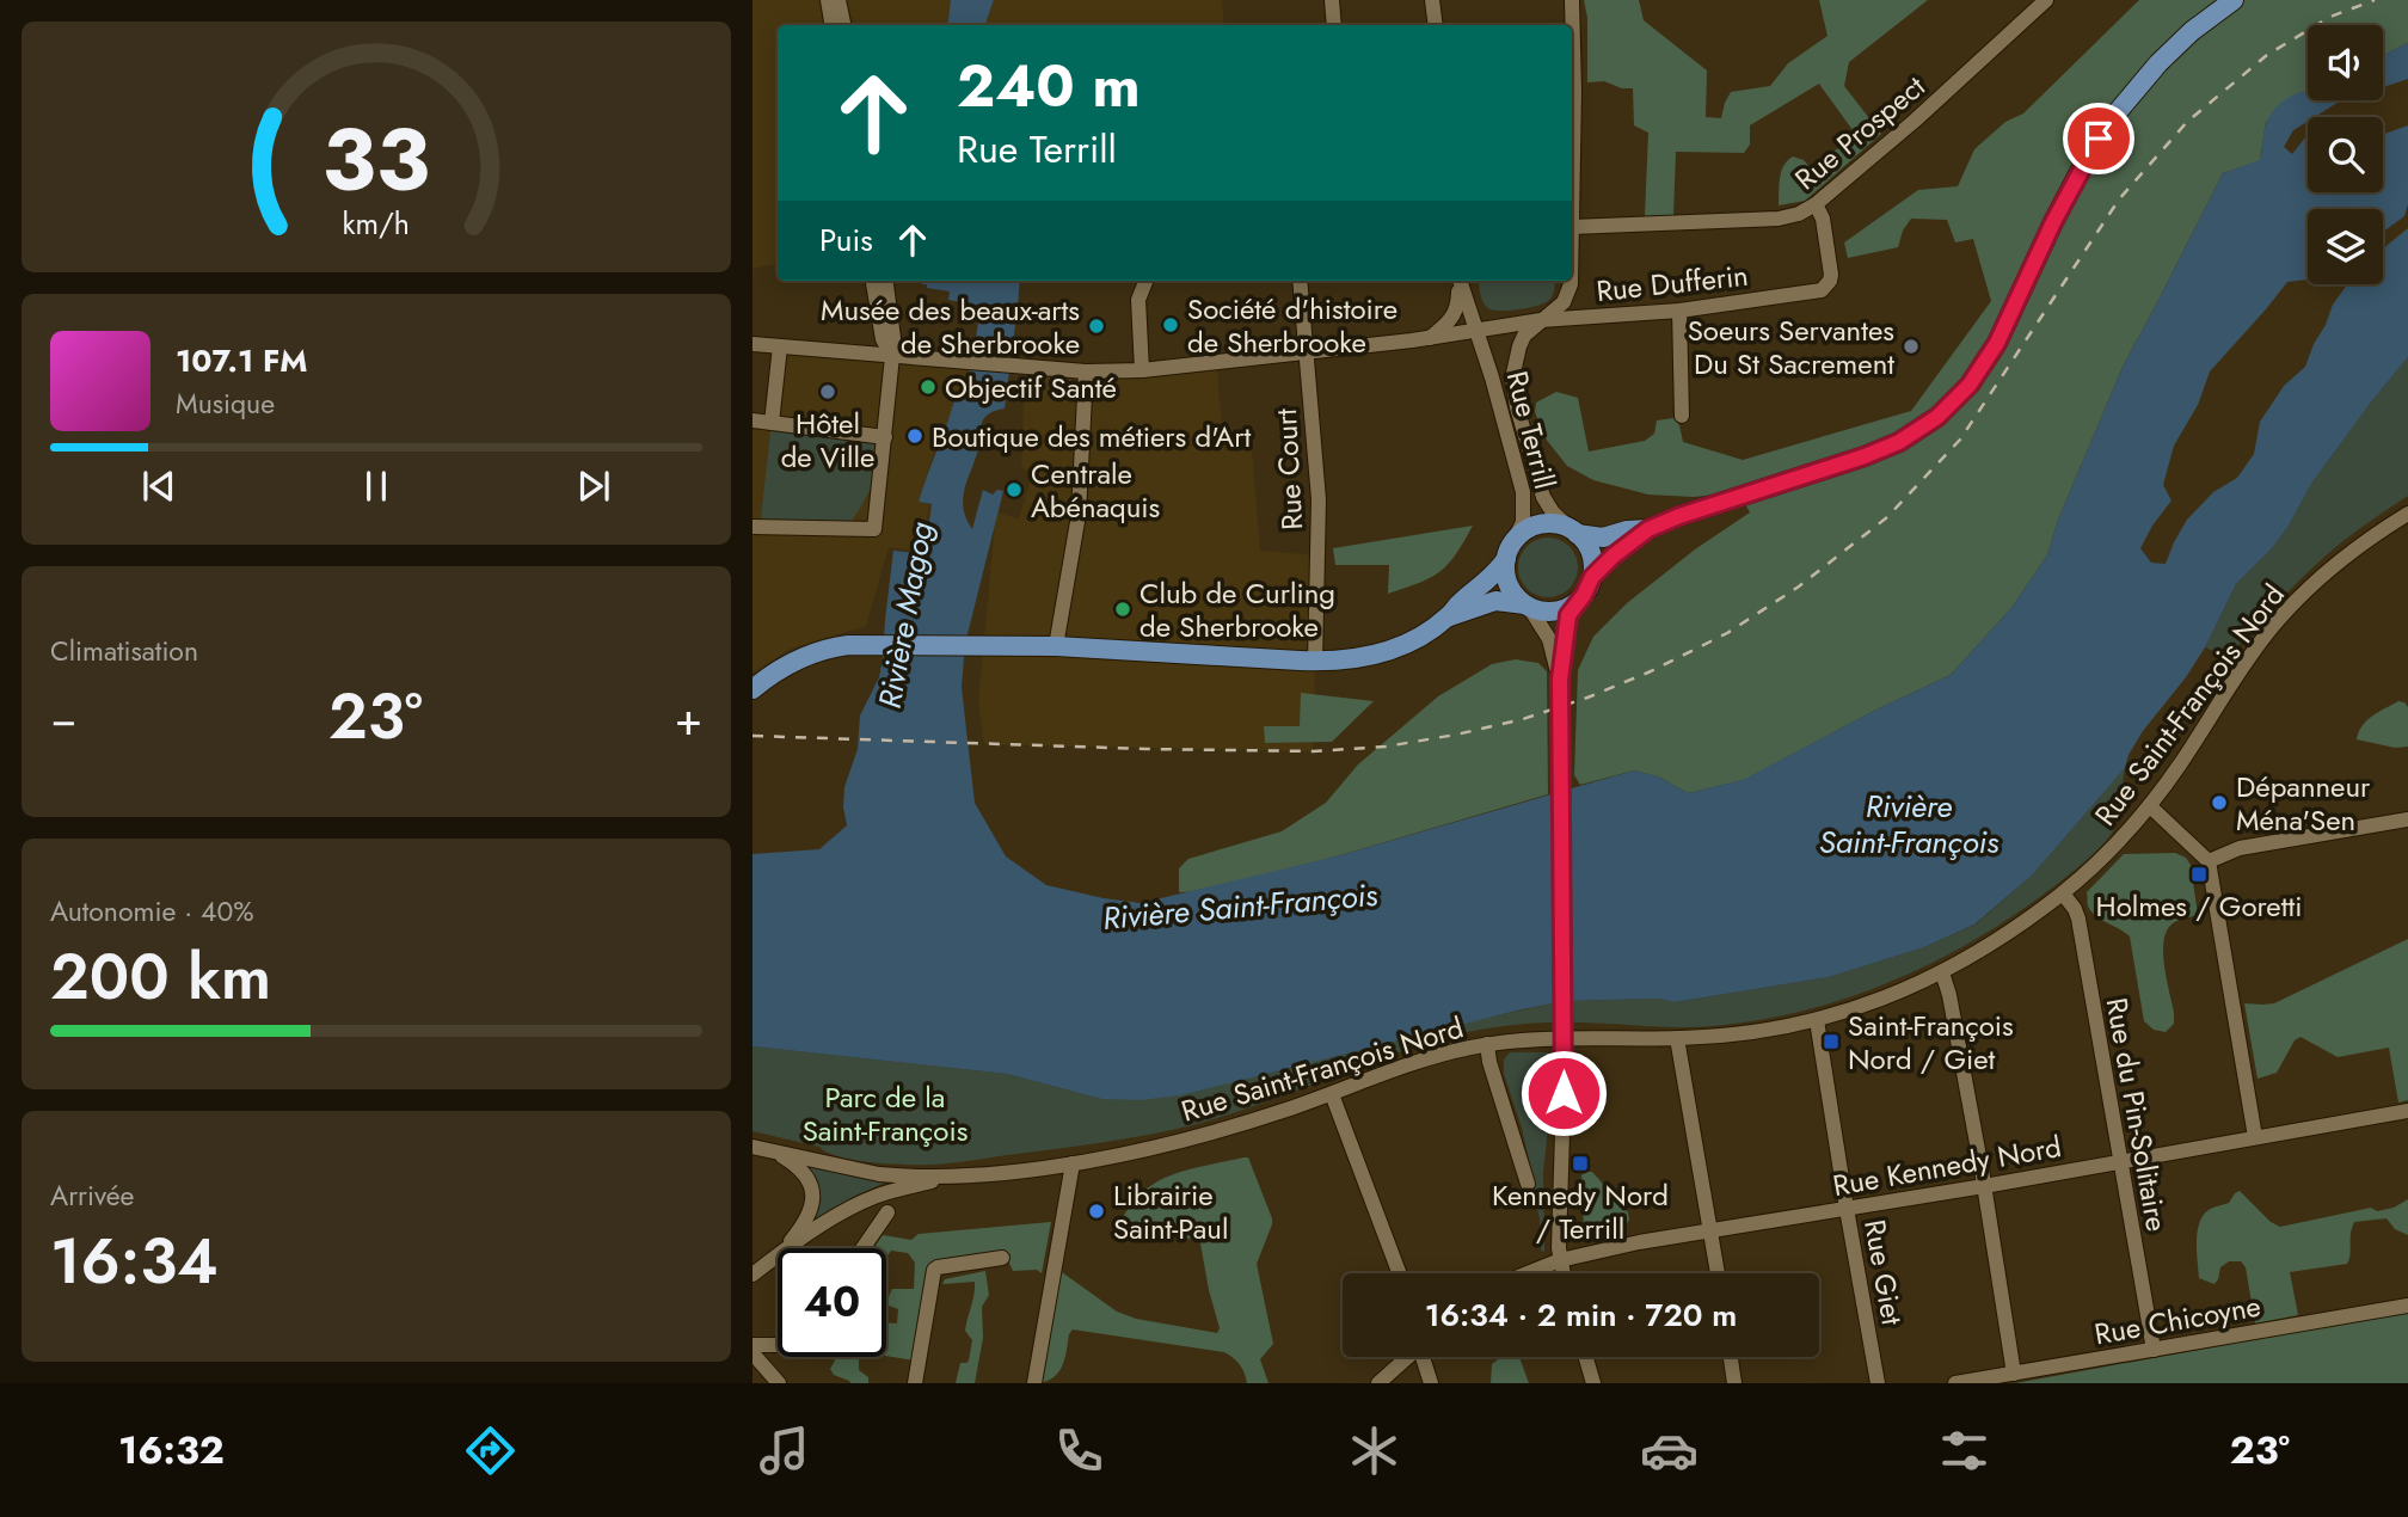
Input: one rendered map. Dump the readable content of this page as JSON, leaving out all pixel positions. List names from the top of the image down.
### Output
{
  "streets": {
    "street": [
      "Rue Prospect",
      "Rue Dufferin",
      "Rue Terrill",
      "Rue Court",
      "Rue Saint-François Nord",
      "Rue du Pin-Solitaire",
      "Rue Kennedy Nord",
      "Rue Giet",
      "Rue Chicoyne"
    ]
  },
  "crossings": [
    ["Rue Prospect", "Rue Dufferin"],
    ["Rue Dufferin", "Rue Terrill"],
    ["Rue Dufferin", "Rue Court"],
    ["Rue Saint-François Nord", "Rue du Pin-Solitaire"],
    ["Rue Saint-François Nord", "Rue Giet"],
    ["Rue du Pin-Solitaire", "Rue Kennedy Nord"],
    ["Rue du Pin-Solitaire", "Rue Chicoyne"],
    ["Rue Kennedy Nord", "Rue Giet"]
  ],
  "water": ["Rivière Magog", "Rivière Saint-François"],
  "parks": ["Parc de la Saint-François"],
  "places": {
    "other": [
      "Société d'histoire de Sherbrooke",
      "Musée des beaux-arts de Sherbrooke",
      "Soeurs Servantes Du St Sacrement",
      "Objectif Santé",
      "Hôtel de Ville",
      "Boutique des métiers d'Art",
      "Centrale Abénaquis",
      "Club de Curling de Sherbrooke",
      "Dépanneur Ména'Sen",
      "Librairie Saint-Paul"
    ],
    "transit": ["Holmes / Goretti", "Saint-François Nord / Giet", "Kennedy Nord / Terrill"]
  },
  "page": {
    "turn": ["240 m", "Rue Terrill"],
    "then": "Puis",
    "song": ["107.1 FM", "Musique"],
    "tile": [
      "Climatisation",
      ["Autonomie · 40%", "200 km"],
      ["Arrivée", "16:34"]
    ],
    "heat": ["−", "23°", "+"],
    "limit": "40",
    "trip": "16:34 · 2 min · 720 m",
    "tabs": ["16:32", "23°"],
    "gauge": ["33", "km/h"]
  }
}
